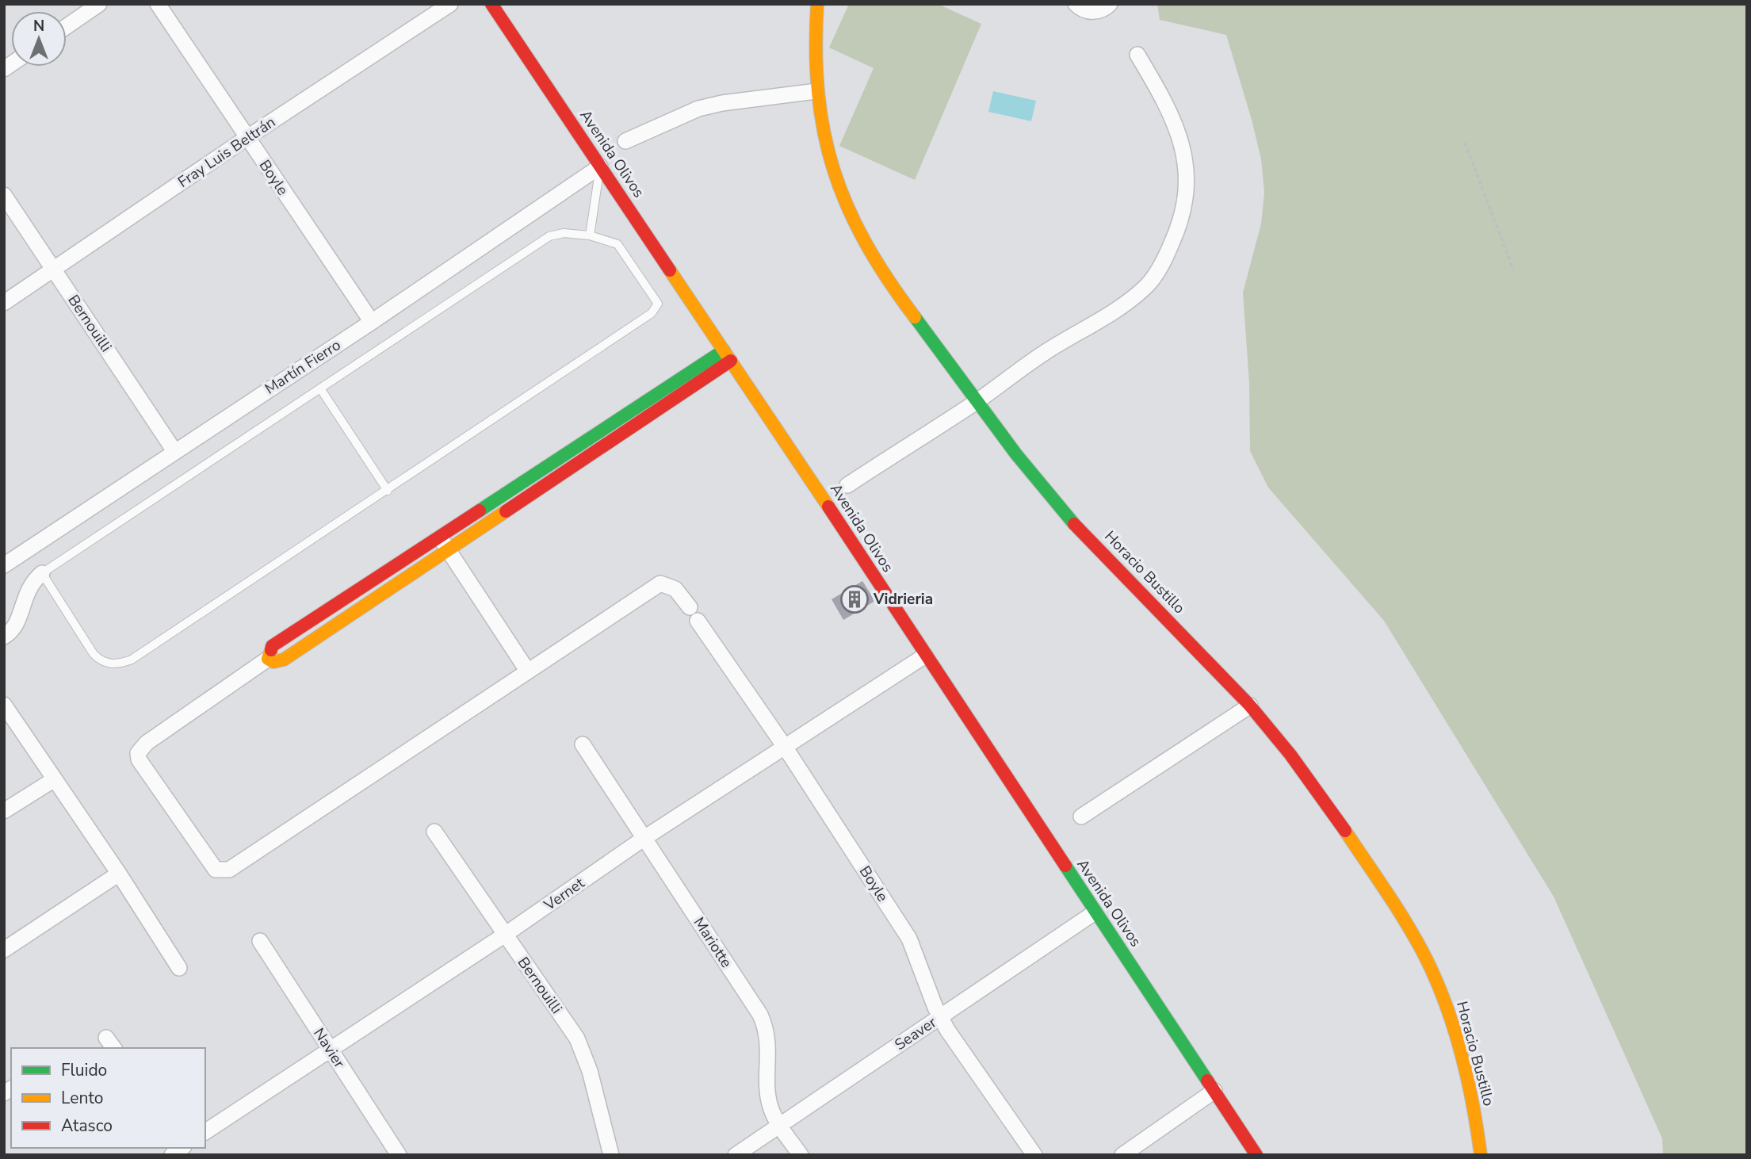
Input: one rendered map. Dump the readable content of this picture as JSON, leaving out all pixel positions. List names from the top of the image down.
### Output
{
  "streets": {
    "street": [
      "Fray Luis Beltrán",
      "Avenida Olivos",
      "Boyle",
      "Bernouilli",
      "Martín Fierro",
      "Horacio Bustillo",
      "Vernet",
      "Mariotte",
      "Seaver",
      "Navier"
    ]
  },
  "crossings": [
    ["Fray Luis Beltrán", "Boyle"],
    ["Fray Luis Beltrán", "Bernouilli"],
    ["Avenida Olivos", "Martín Fierro"],
    ["Avenida Olivos", "Vernet"],
    ["Avenida Olivos", "Seaver"],
    ["Boyle", "Martín Fierro"],
    ["Boyle", "Vernet"],
    ["Boyle", "Seaver"],
    ["Bernouilli", "Martín Fierro"],
    ["Bernouilli", "Vernet"],
    ["Vernet", "Mariotte"],
    ["Vernet", "Navier"],
    ["Mariotte", "Seaver"]
  ],
  "places": {
    "building": ["Vidrieria"]
  },
  "legend": ["Fluido", "Lento", "Atasco"],
  "north": "top"
}
